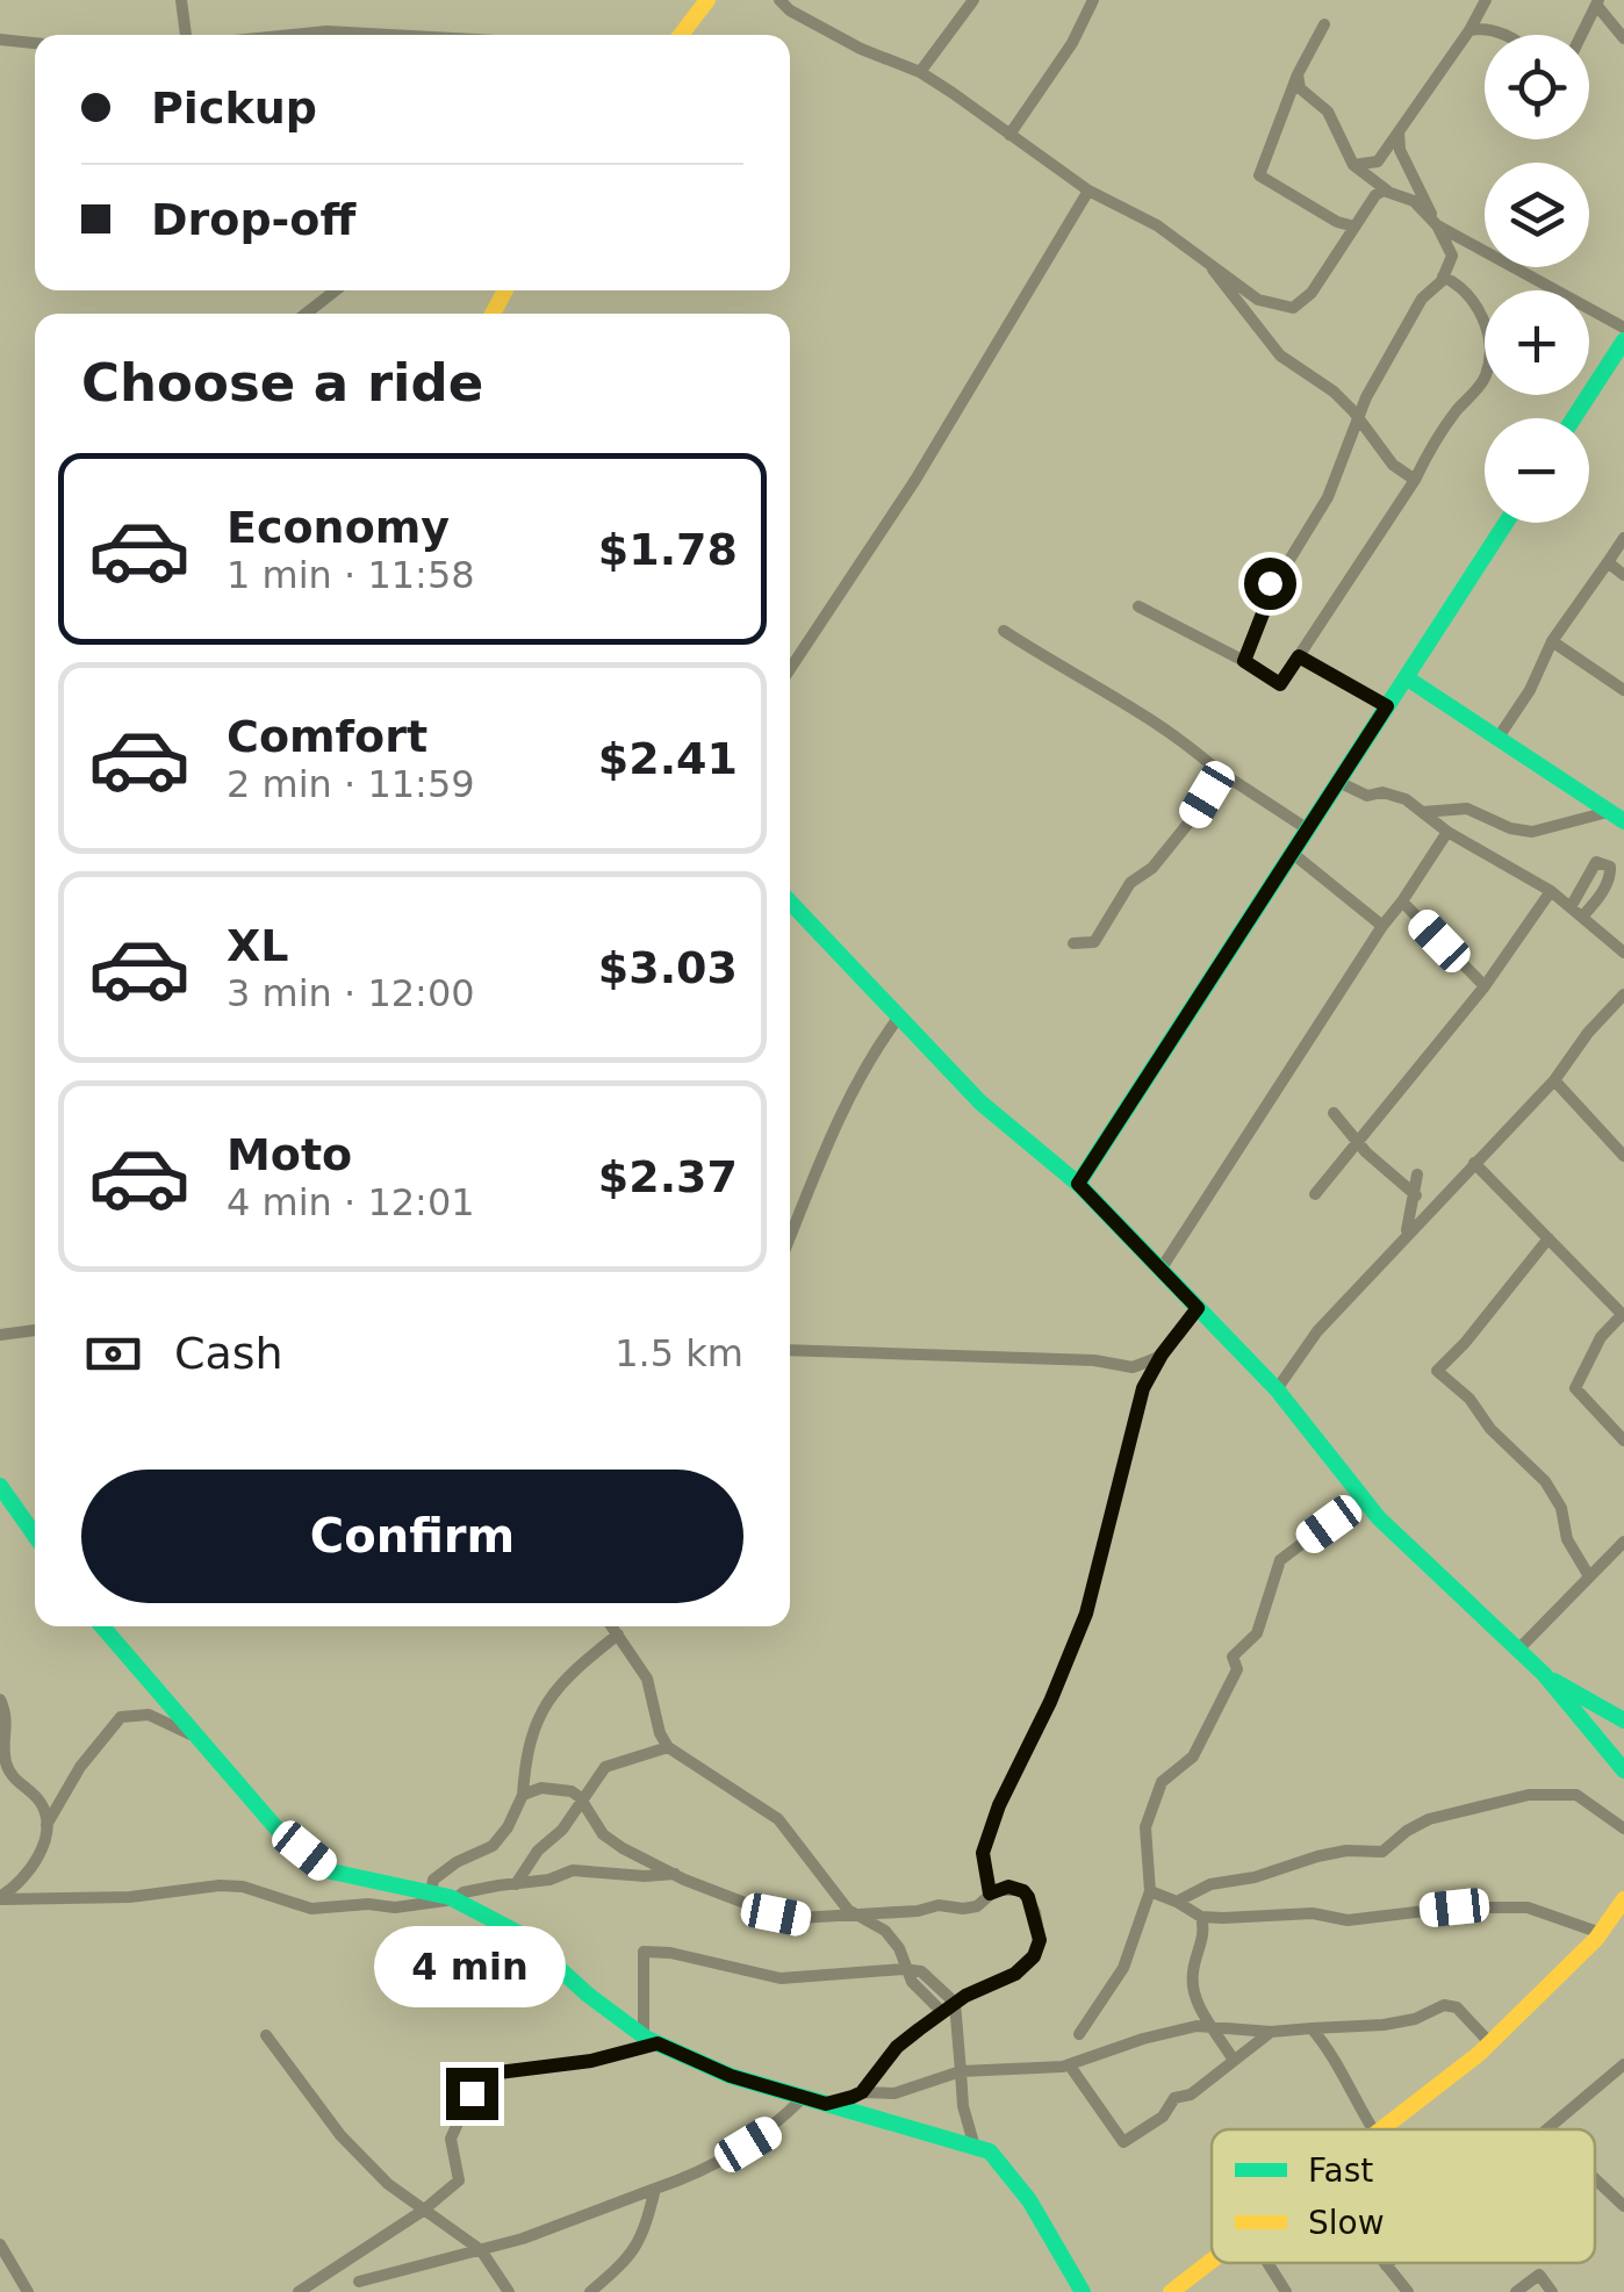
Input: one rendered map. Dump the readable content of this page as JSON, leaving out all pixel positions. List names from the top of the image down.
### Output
{
  "legend": ["Fast", "Slow"],
  "page": {
    "map_buttons": ["+", "−"],
    "banner": ["Pickup", "Drop-off"],
    "heading": "Choose a ride",
    "list": [
      {
        "name": "Economy",
        "note": "1 min · 11:58",
        "value": "$1.78"
      },
      {
        "name": "Comfort",
        "note": "2 min · 11:59",
        "value": "$2.41"
      },
      {
        "name": "XL",
        "note": "3 min · 12:00",
        "value": "$3.03"
      },
      {
        "name": "Moto",
        "note": "4 min · 12:01",
        "value": "$2.37"
      }
    ],
    "pay": ["Cash", "1.5 km"],
    "buttons": "Confirm",
    "bubble": "4 min"
  }
}
